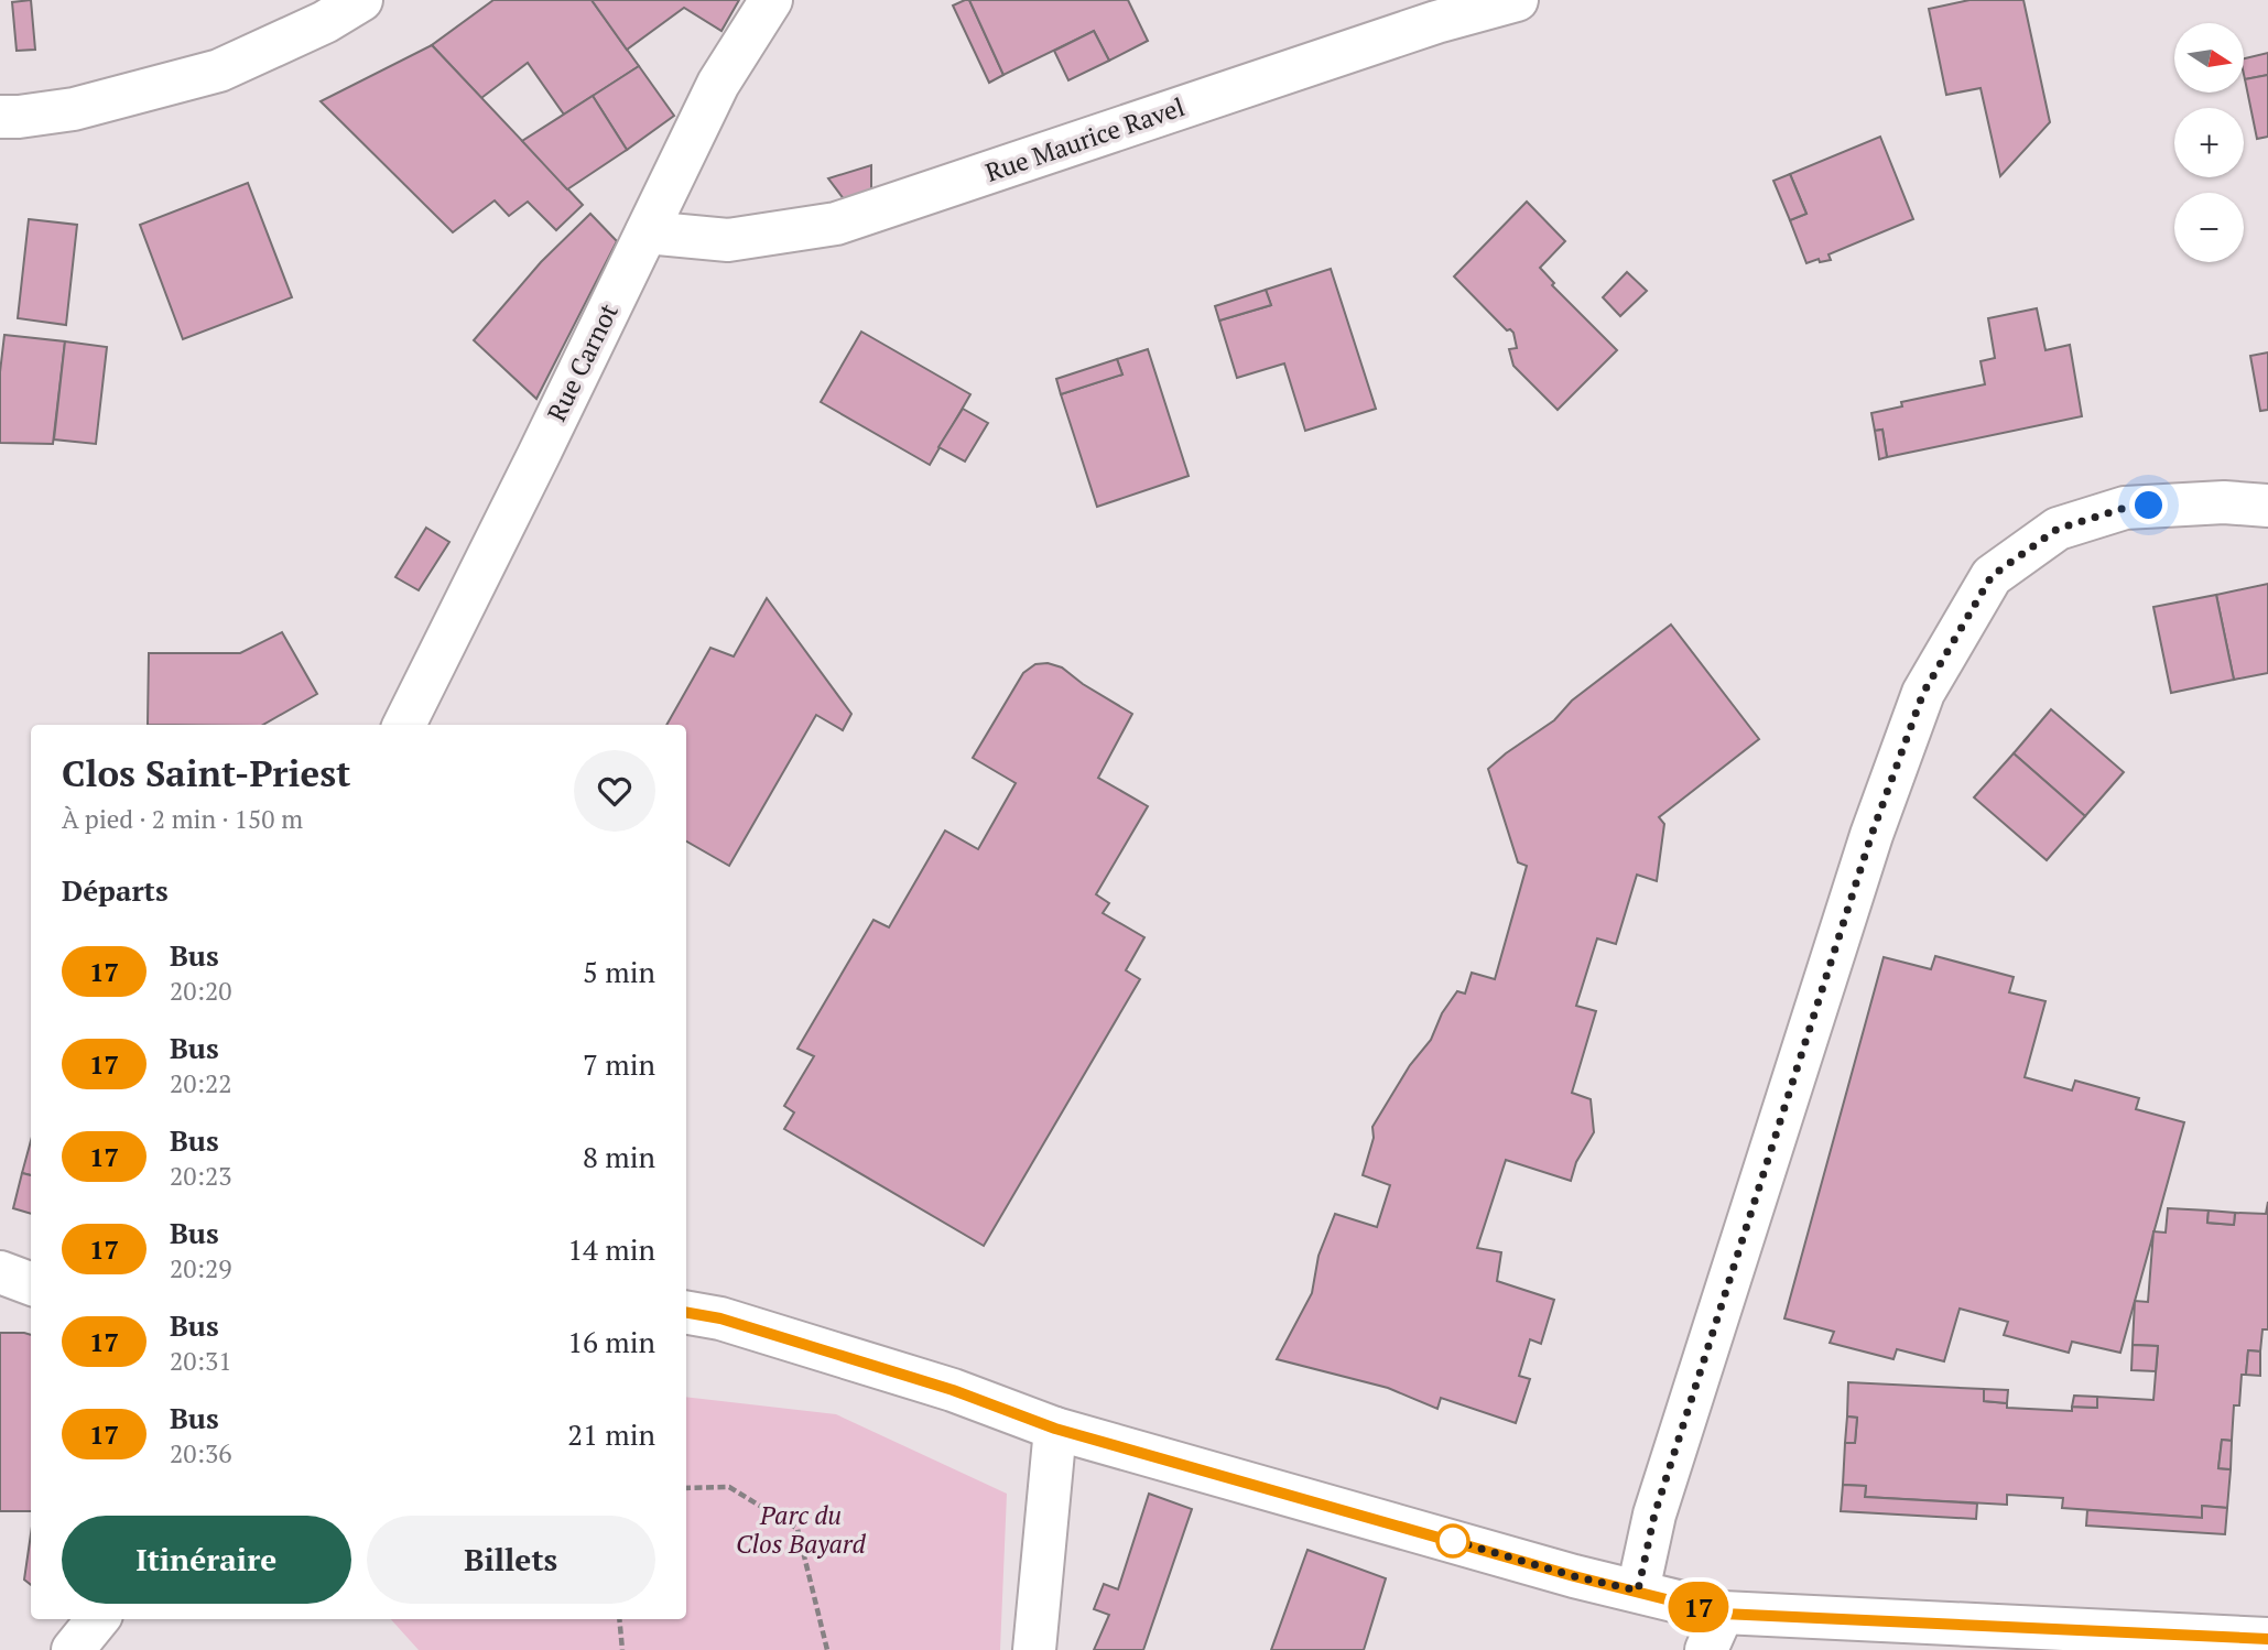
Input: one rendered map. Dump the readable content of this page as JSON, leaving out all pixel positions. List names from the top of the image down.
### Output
{
  "streets": {
    "street": ["Rue Maurice Ravel", "Rue Carnot"]
  },
  "crossings": [
    ["Rue Maurice Ravel", "Rue Carnot"]
  ],
  "parks": ["Parc du Clos Bayard"],
  "lines": ["bus line 17"],
  "north": "right",
  "page": {
    "on_map": "17",
    "map_buttons": ["+", "−"],
    "heading": [
      ["Clos Saint-Priest", "À pied · 2 min · 150 m"],
      "Départs"
    ],
    "list": [
      {
        "mark": "17",
        "name": "Bus",
        "note": "20:20",
        "value": "5 min"
      },
      {
        "mark": "17",
        "name": "Bus",
        "note": "20:22",
        "value": "7 min"
      },
      {
        "mark": "17",
        "name": "Bus",
        "note": "20:23",
        "value": "8 min"
      },
      {
        "mark": "17",
        "name": "Bus",
        "note": "20:29",
        "value": "14 min"
      },
      {
        "mark": "17",
        "name": "Bus",
        "note": "20:31",
        "value": "16 min"
      },
      {
        "mark": "17",
        "name": "Bus",
        "note": "20:36",
        "value": "21 min"
      }
    ],
    "buttons": ["Itinéraire", "Billets"]
  }
}
